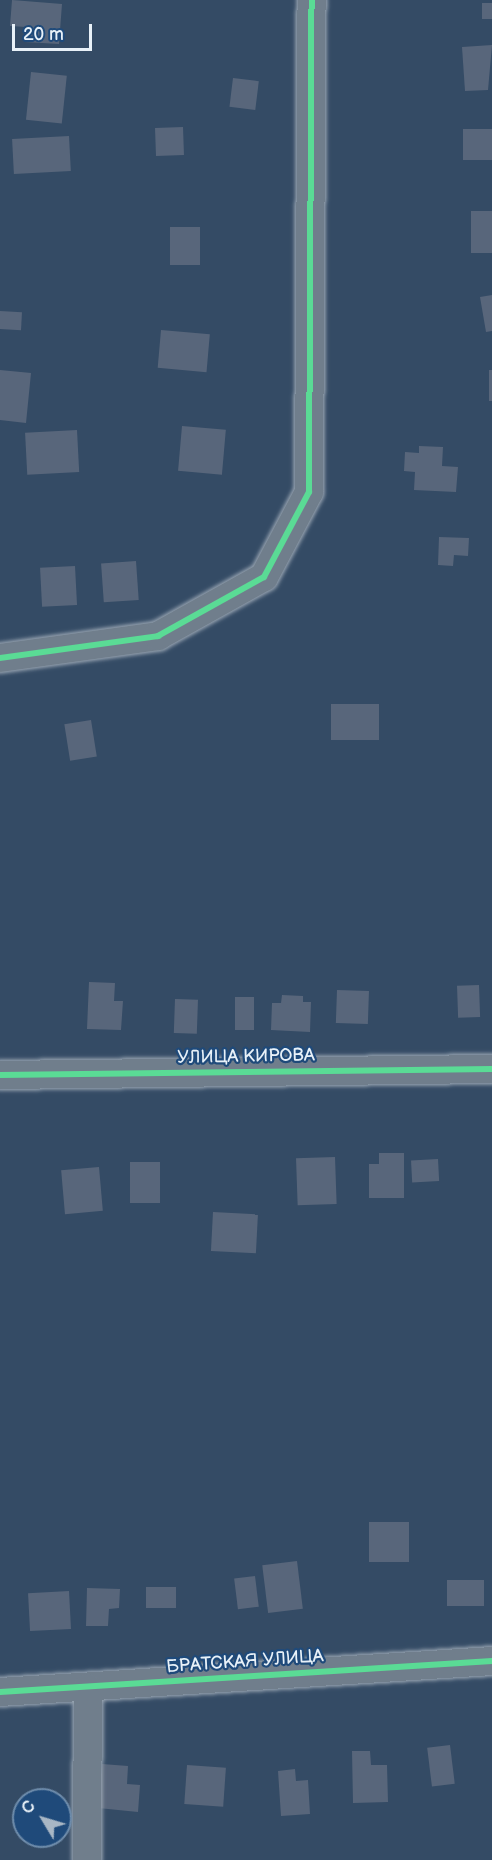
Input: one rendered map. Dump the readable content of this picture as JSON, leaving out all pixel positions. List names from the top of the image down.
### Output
{
  "streets": {
    "street": ["УЛИЦА КИРОВА", "БРАТСКАЯ УЛИЦА"]
  },
  "scale_bar": "20 m",
  "north": "top left"
}
